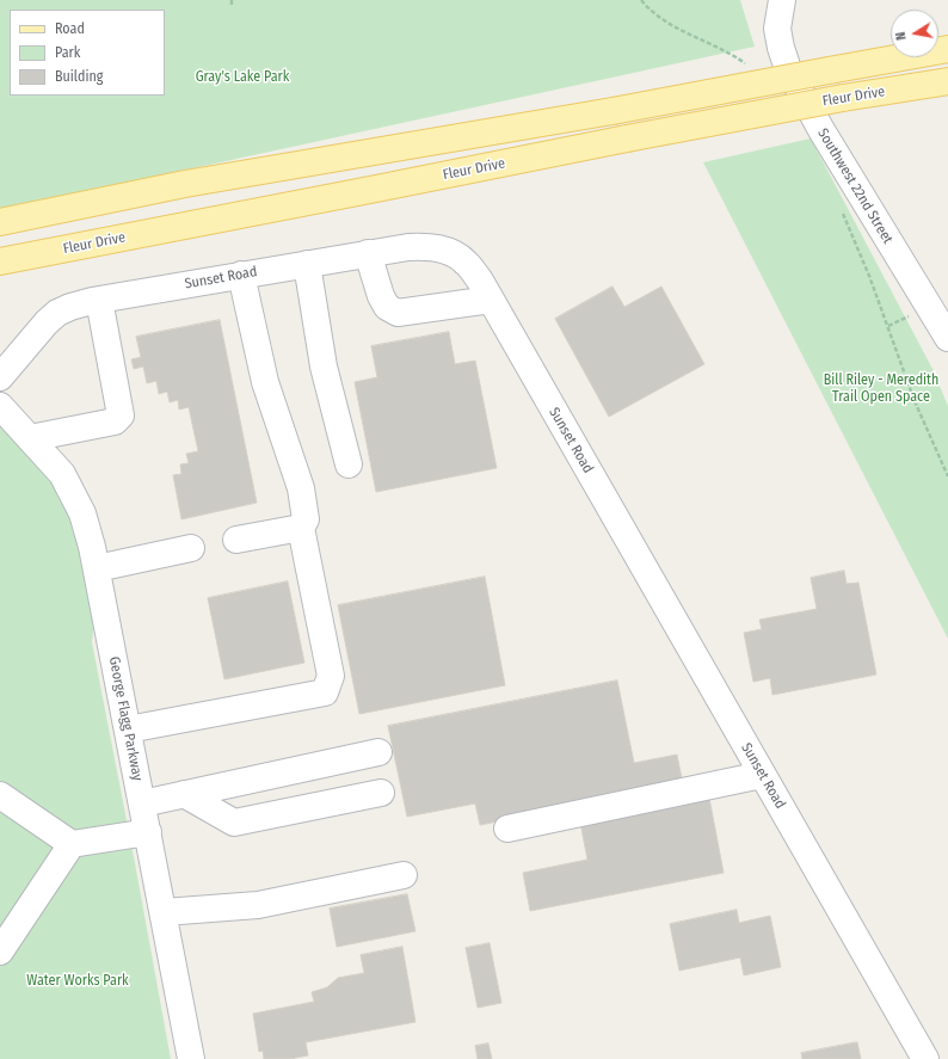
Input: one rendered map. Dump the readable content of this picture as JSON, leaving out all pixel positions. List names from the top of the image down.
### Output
{
  "streets": {
    "main road": ["Fleur Drive"],
    "street": ["Southwest 22nd Street", "Sunset Road", "George Flagg Parkway"]
  },
  "parks": ["Gray's Lake Park", "Bill Riley - Meredith Trail Open Space", "Water Works Park"],
  "legend": ["Road", "Park", "Building"],
  "north": "left"
}
